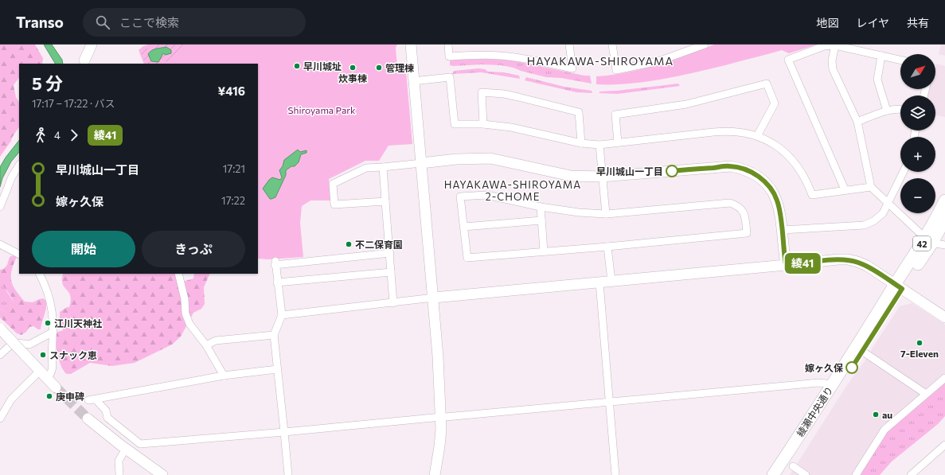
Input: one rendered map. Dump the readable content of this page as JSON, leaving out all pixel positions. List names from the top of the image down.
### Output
{
  "streets": {
    "main road": ["42", "綾瀬中央通り"]
  },
  "districts": ["HAYAKAWA-SHIROYAMA", "HAYAKAWA-SHIROYAMA 2-CHOME"],
  "parks": ["Shiroyama Park"],
  "places": [
    "早川城址",
    "炊事棟",
    "管理棟",
    "早川城山一丁目",
    "不二保育園",
    "江川天神社",
    "7-Eleven",
    "スナック恵",
    "嫁ヶ久保",
    "庚申碑",
    "au"
  ],
  "lines": ["bus line 綾41"],
  "north": "top right",
  "page": {
    "header": "Transo",
    "search": "ここで検索",
    "nav": ["地図", "レイヤ", "共有"],
    "on_map": "綾41",
    "map_buttons": ["+", "−"],
    "heading": ["5 分", "17:17 – 17:22 · バス", "¥416"],
    "legs": ["4", "綾41"],
    "list": [
      {
        "name": "早川城山一丁目",
        "value": "17:21"
      },
      {
        "name": "嫁ヶ久保",
        "value": "17:22"
      }
    ],
    "buttons": ["開始", "きっぷ"]
  }
}
